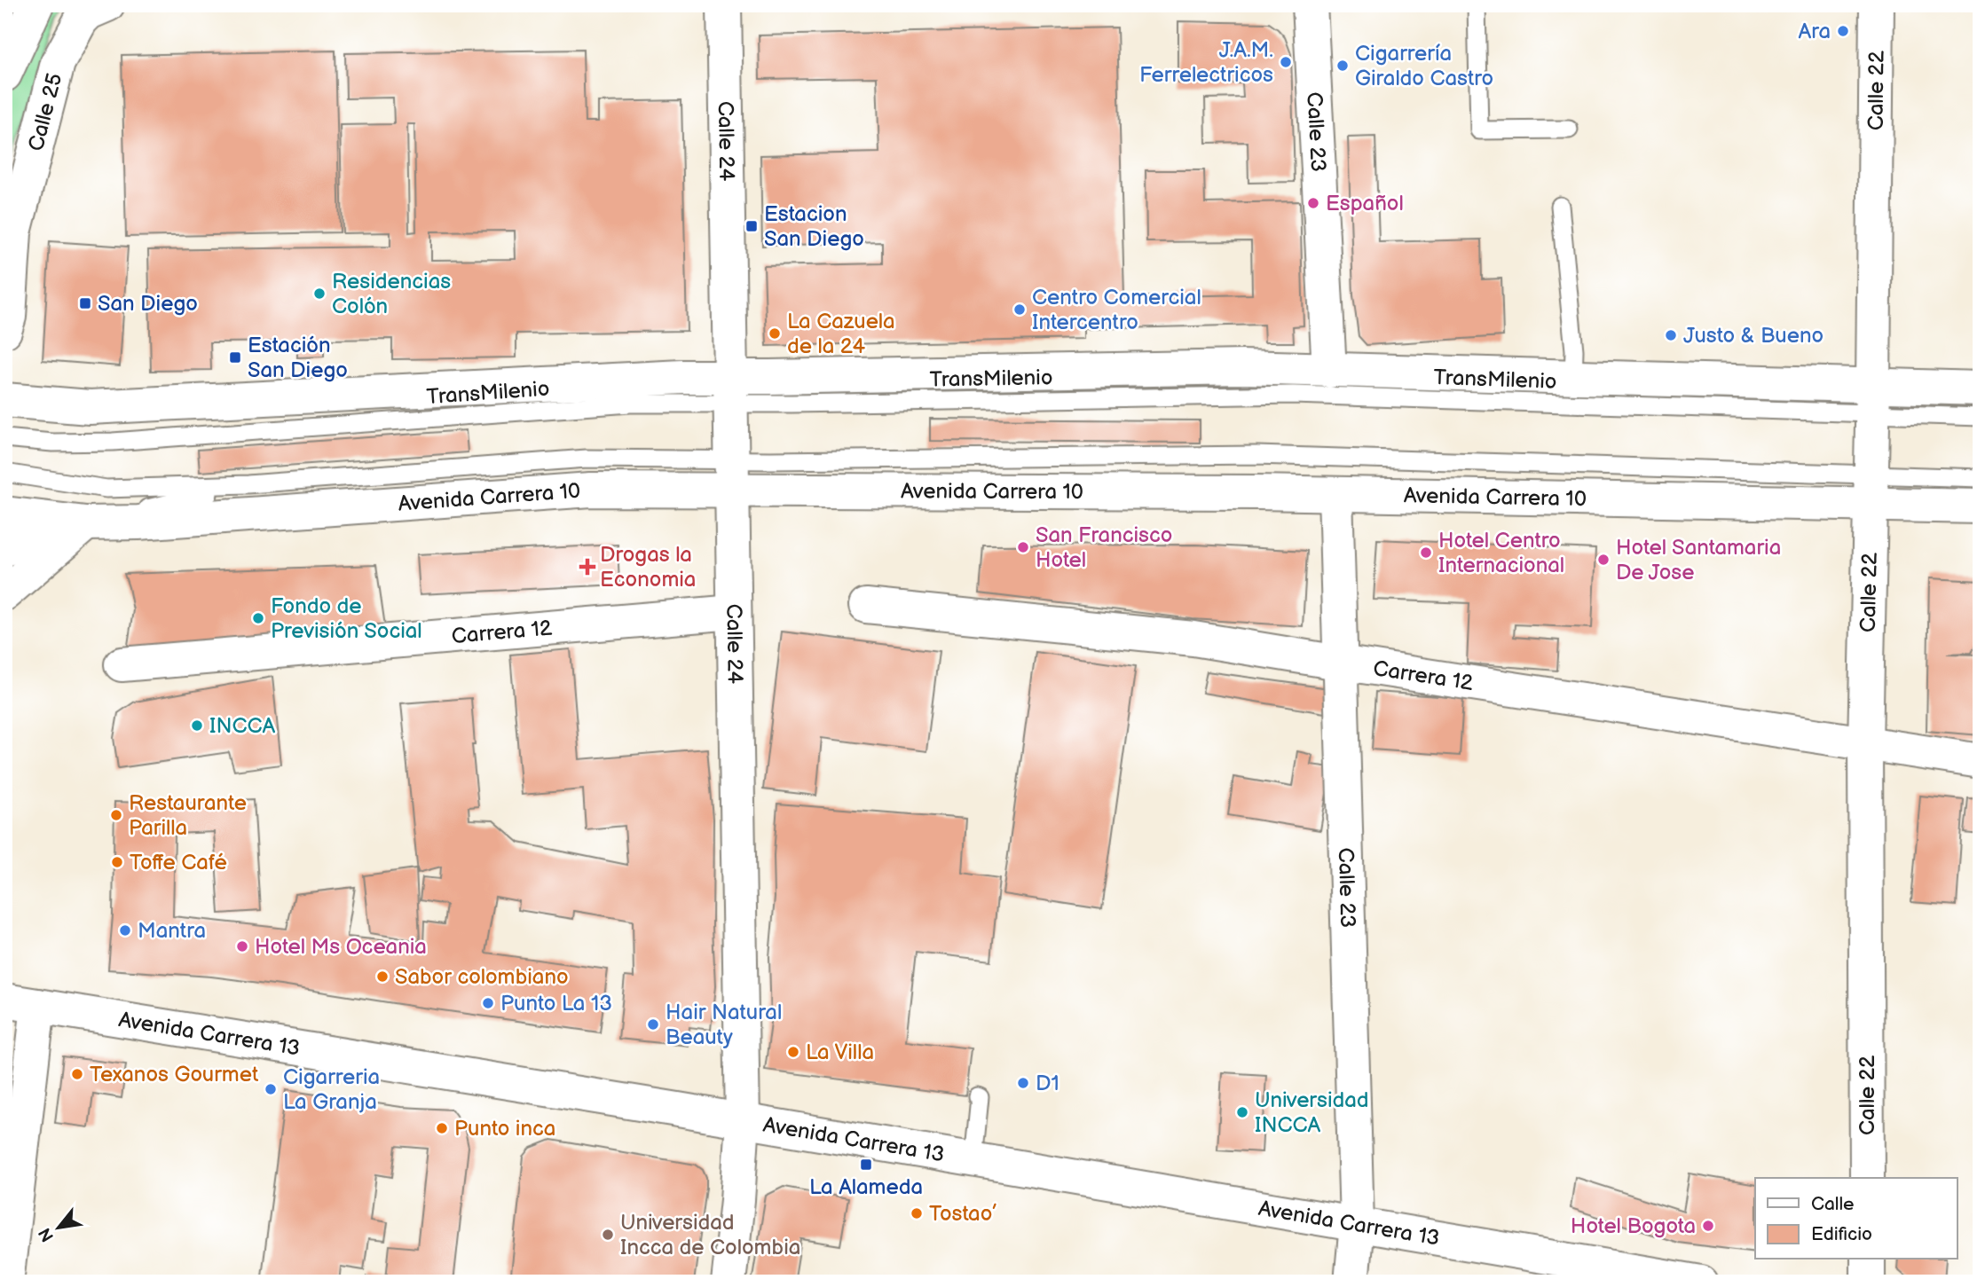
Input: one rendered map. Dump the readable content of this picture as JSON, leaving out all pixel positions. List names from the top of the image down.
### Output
{
  "streets": {
    "main road": [
      "Calle 22",
      "Calle 25",
      "Calle 23",
      "Calle 24",
      "Avenida Carrera 10",
      "Carrera 12",
      "Avenida Carrera 13"
    ],
    "lane": ["TransMilenio"]
  },
  "crossings": [
    ["Calle 22", "TransMilenio"],
    ["Calle 22", "Avenida Carrera 10"],
    ["Calle 22", "Carrera 12"],
    ["Calle 23", "Avenida Carrera 10"],
    ["Calle 23", "Carrera 12"],
    ["Calle 23", "Avenida Carrera 13"],
    ["Calle 24", "TransMilenio"],
    ["Calle 24", "Avenida Carrera 10"],
    ["Calle 24", "Carrera 12"],
    ["Calle 24", "Avenida Carrera 13"]
  ],
  "places": {
    "other": [
      "Ara",
      "J.A.M. Ferrelectricos",
      "Cigarrería Giraldo Castro",
      "Español",
      "Residencias Colón",
      "Centro Comercial Intercentro",
      "La Cazuela de la 24",
      "Justo & Bueno",
      "San Francisco Hotel",
      "Hotel Centro Internacional",
      "Hotel Santamaria De Jose",
      "Fondo de Previsión Social",
      "INCCA",
      "Restaurante Parilla",
      "Toffe Café",
      "Mantra",
      "Hotel Ms Oceania",
      "Sabor colombiano",
      "Punto La 13",
      "Hair Natural Beauty",
      "La Villa",
      "Texanos Gourmet",
      "D1",
      "Cigarreria La Granja",
      "Universidad INCCA",
      "Punto inca",
      "Tostao’",
      "Hotel Bogota",
      "Universidad Incca de Colombia"
    ],
    "transit": [
      "Estacion San Diego",
      "San Diego",
      "Estación San Diego",
      "La Alameda"
    ],
    "health": ["Drogas la Economia"]
  },
  "legend": ["Calle", "Edificio"],
  "north": "bottom left"
}
